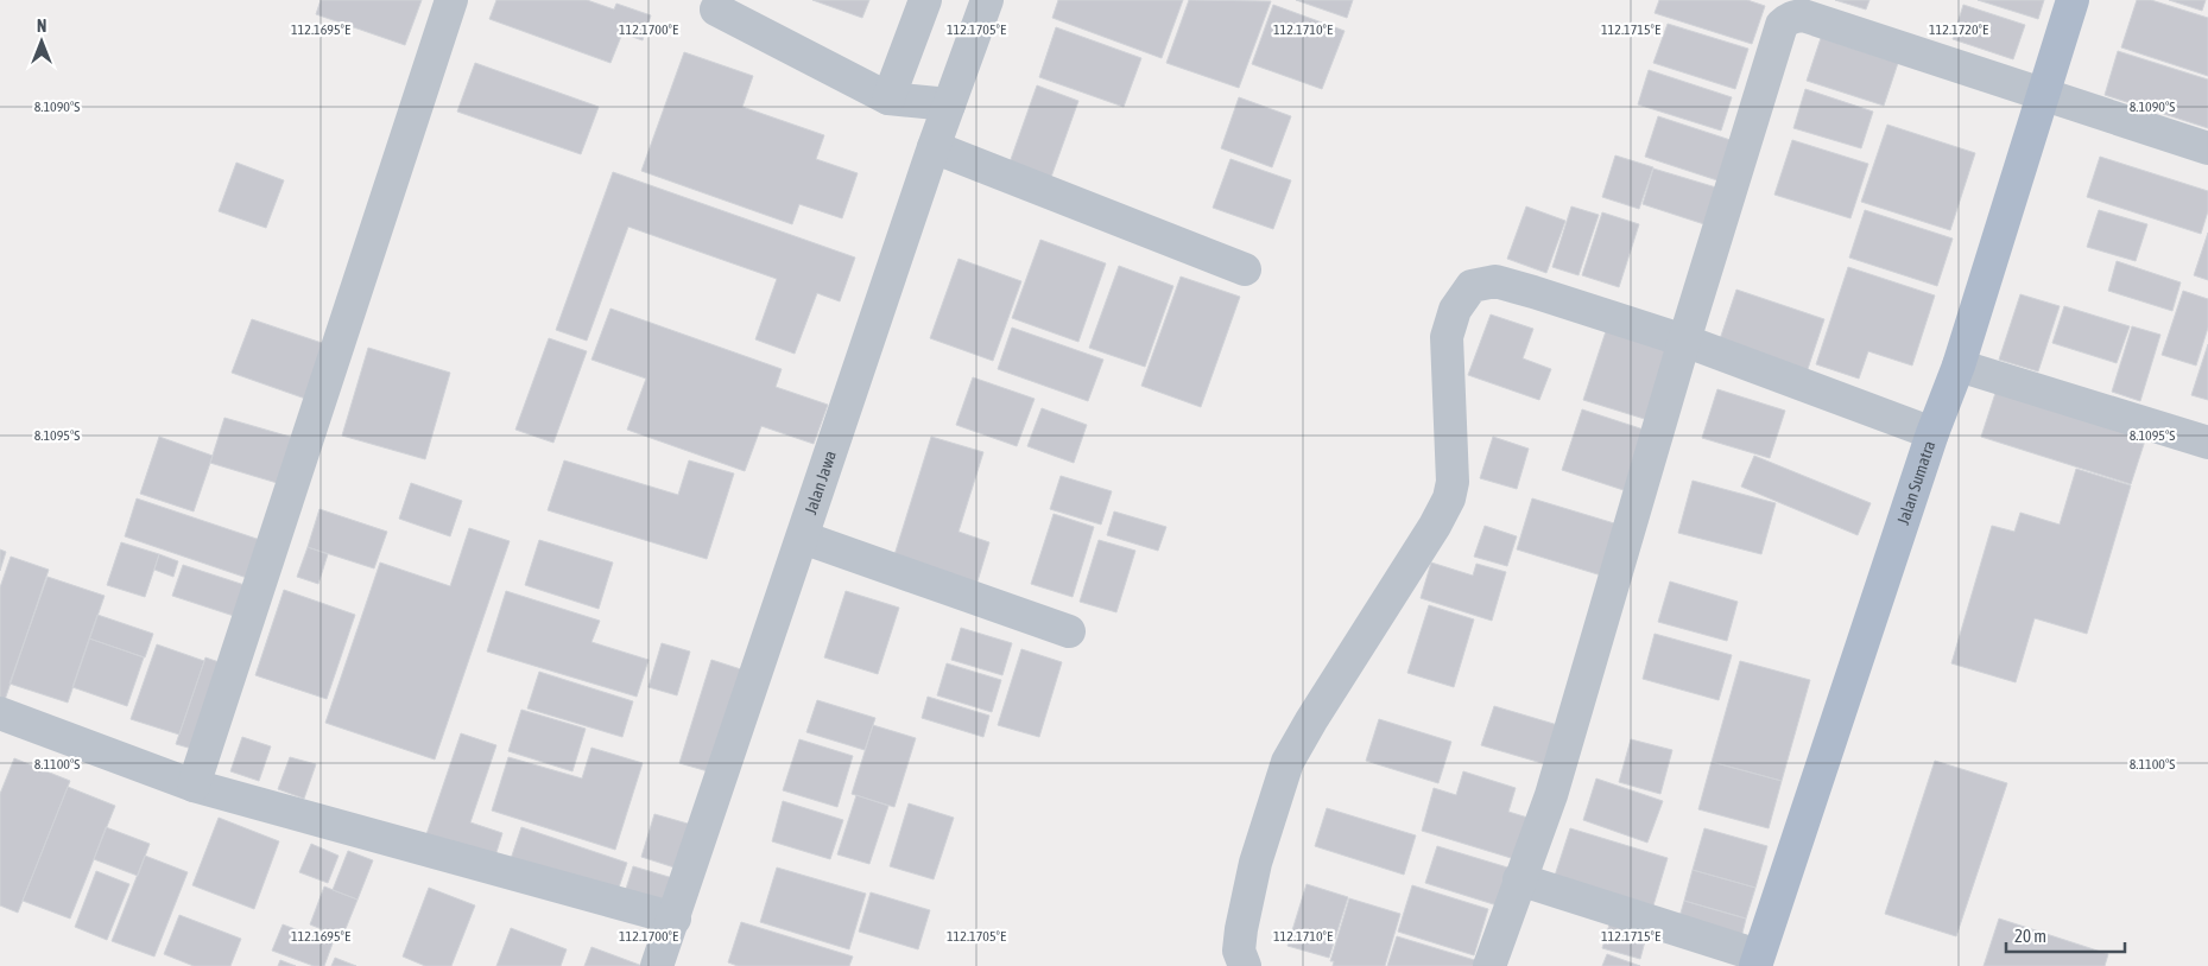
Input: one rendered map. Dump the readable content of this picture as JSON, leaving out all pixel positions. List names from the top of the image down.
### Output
{
  "streets": {
    "main road": ["Jalan Sumatra"],
    "street": ["Jalan Jawa"]
  },
  "scale_bar": "20 m",
  "north": "top",
  "coordinates": [
    "112.1695°E",
    "112.1700°E",
    "112.1705°E",
    "112.1710°E",
    "112.1715°E",
    "112.1720°E",
    "8.1090°S",
    "8.1095°S",
    "8.1100°S"
  ]
}
